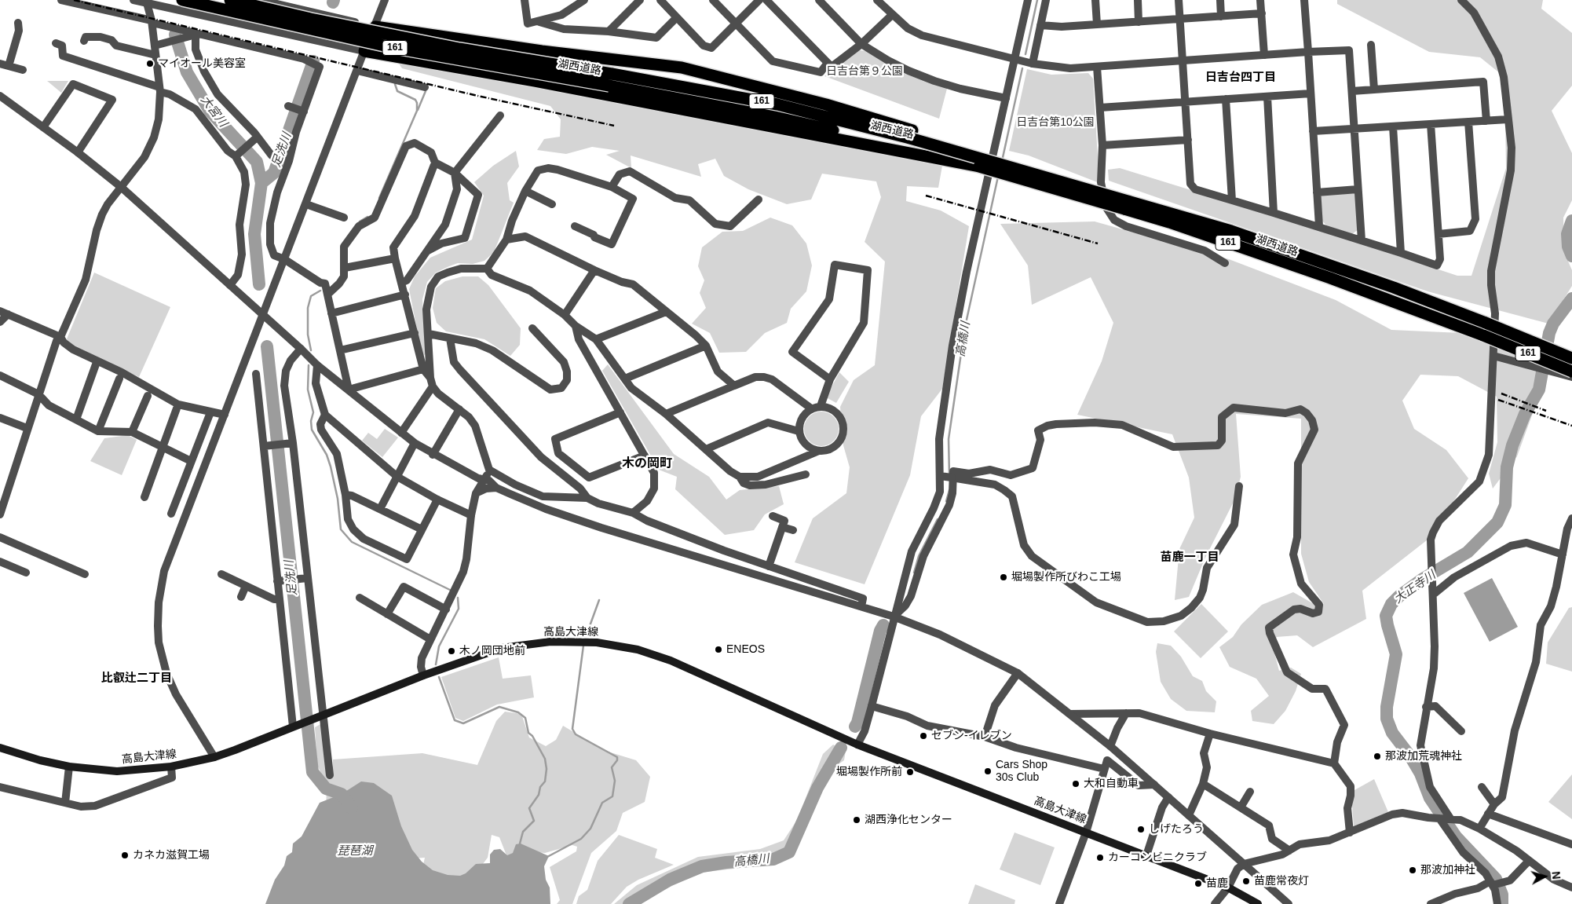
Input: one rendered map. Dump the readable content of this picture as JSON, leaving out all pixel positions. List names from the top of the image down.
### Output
{
  "streets": {
    "highway": ["161", "湖西道路"],
    "main road": ["高島大津線"]
  },
  "districts": [
    "日吉台四丁目",
    "木の岡町",
    "苗鹿一丁目",
    "比叡辻二丁目"
  ],
  "water": [
    "大宮川",
    "足洗川",
    "高橋川",
    "大正寺川",
    "琵琶湖"
  ],
  "parks": ["日吉台第９公園", "日吉台第10公園"],
  "places": [
    "マイオール美容室",
    "堀場製作所びわこ工場",
    "ENEOS",
    "木ノ岡団地前",
    "セブン-イレブン",
    "那波加荒魂神社",
    "Cars Shop 30s Club",
    "堀場製作所前",
    "大和自動車",
    "湖西浄化センター",
    "しげたろう",
    "カネカ滋賀工場",
    "カーコンビニクラブ",
    "那波加神社",
    "苗鹿常夜灯",
    "苗鹿"
  ],
  "north": "right"
}
